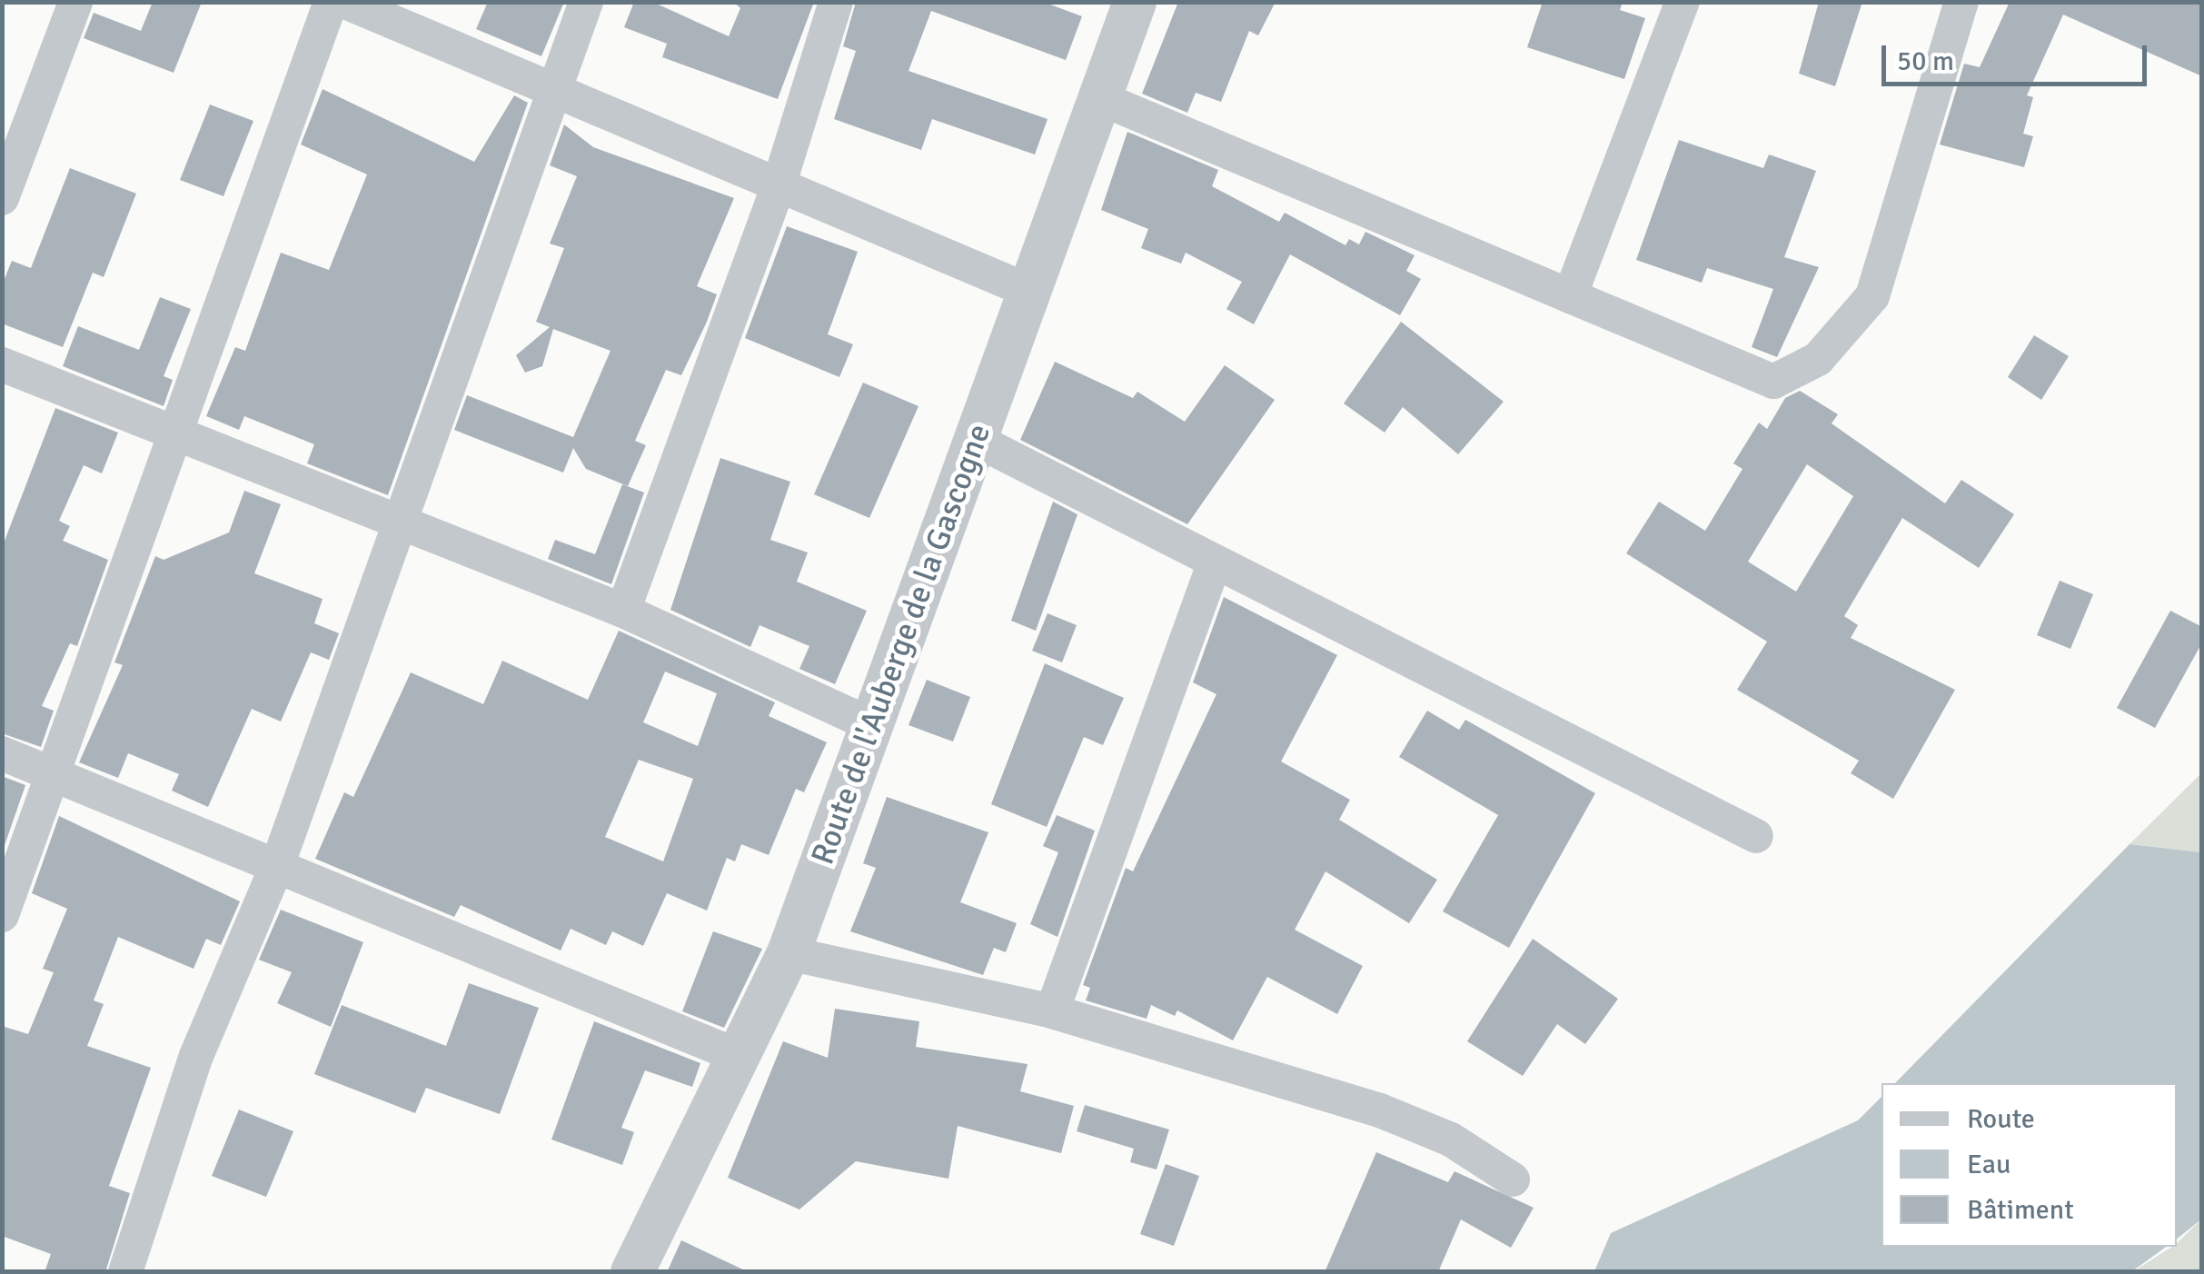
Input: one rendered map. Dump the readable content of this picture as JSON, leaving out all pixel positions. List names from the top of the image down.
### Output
{
  "streets": {
    "street": ["Route de l'Auberge de la Gascogne"]
  },
  "legend": ["Route", "Eau", "Bâtiment"],
  "scale_bar": "50 m"
}
